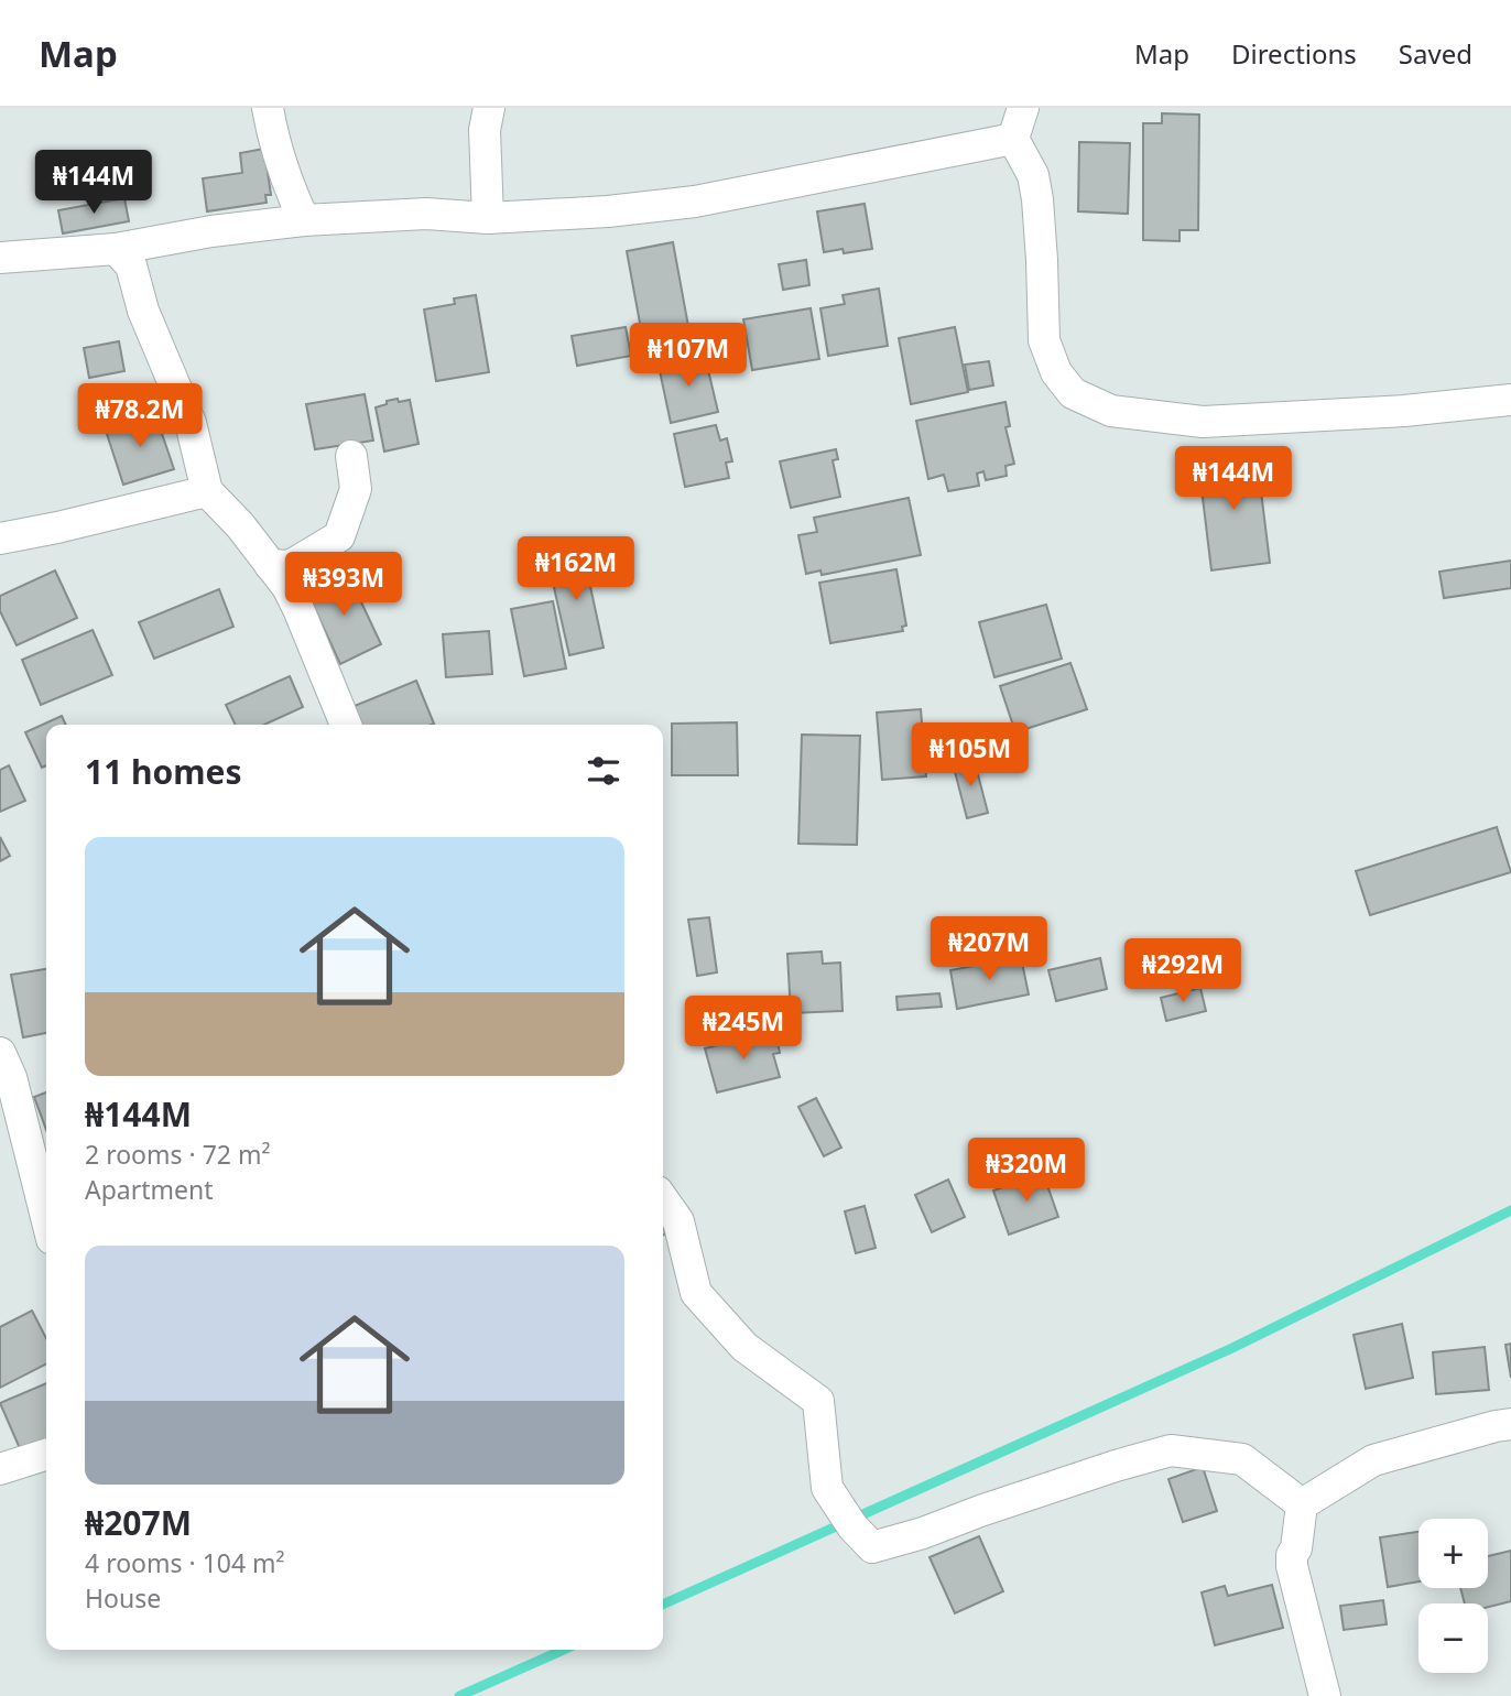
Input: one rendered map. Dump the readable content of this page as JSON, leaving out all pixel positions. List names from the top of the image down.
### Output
{
  "page": {
    "header": "Map",
    "nav": ["Map", "Directions", "Saved"],
    "price": [
      "₦144M",
      "₦107M",
      "₦78.2M",
      "₦144M",
      "₦162M",
      "₦393M",
      "₦105M",
      "₦207M",
      "₦292M",
      "₦245M",
      "₦320M"
    ],
    "heading": "11 homes",
    "list": [
      {
        "name": "₦144M",
        "note": "2 rooms · 72 m² · Apartment"
      },
      {
        "name": "₦207M",
        "note": "4 rooms · 104 m² · House"
      }
    ],
    "map_buttons": ["+", "−"]
  }
}
